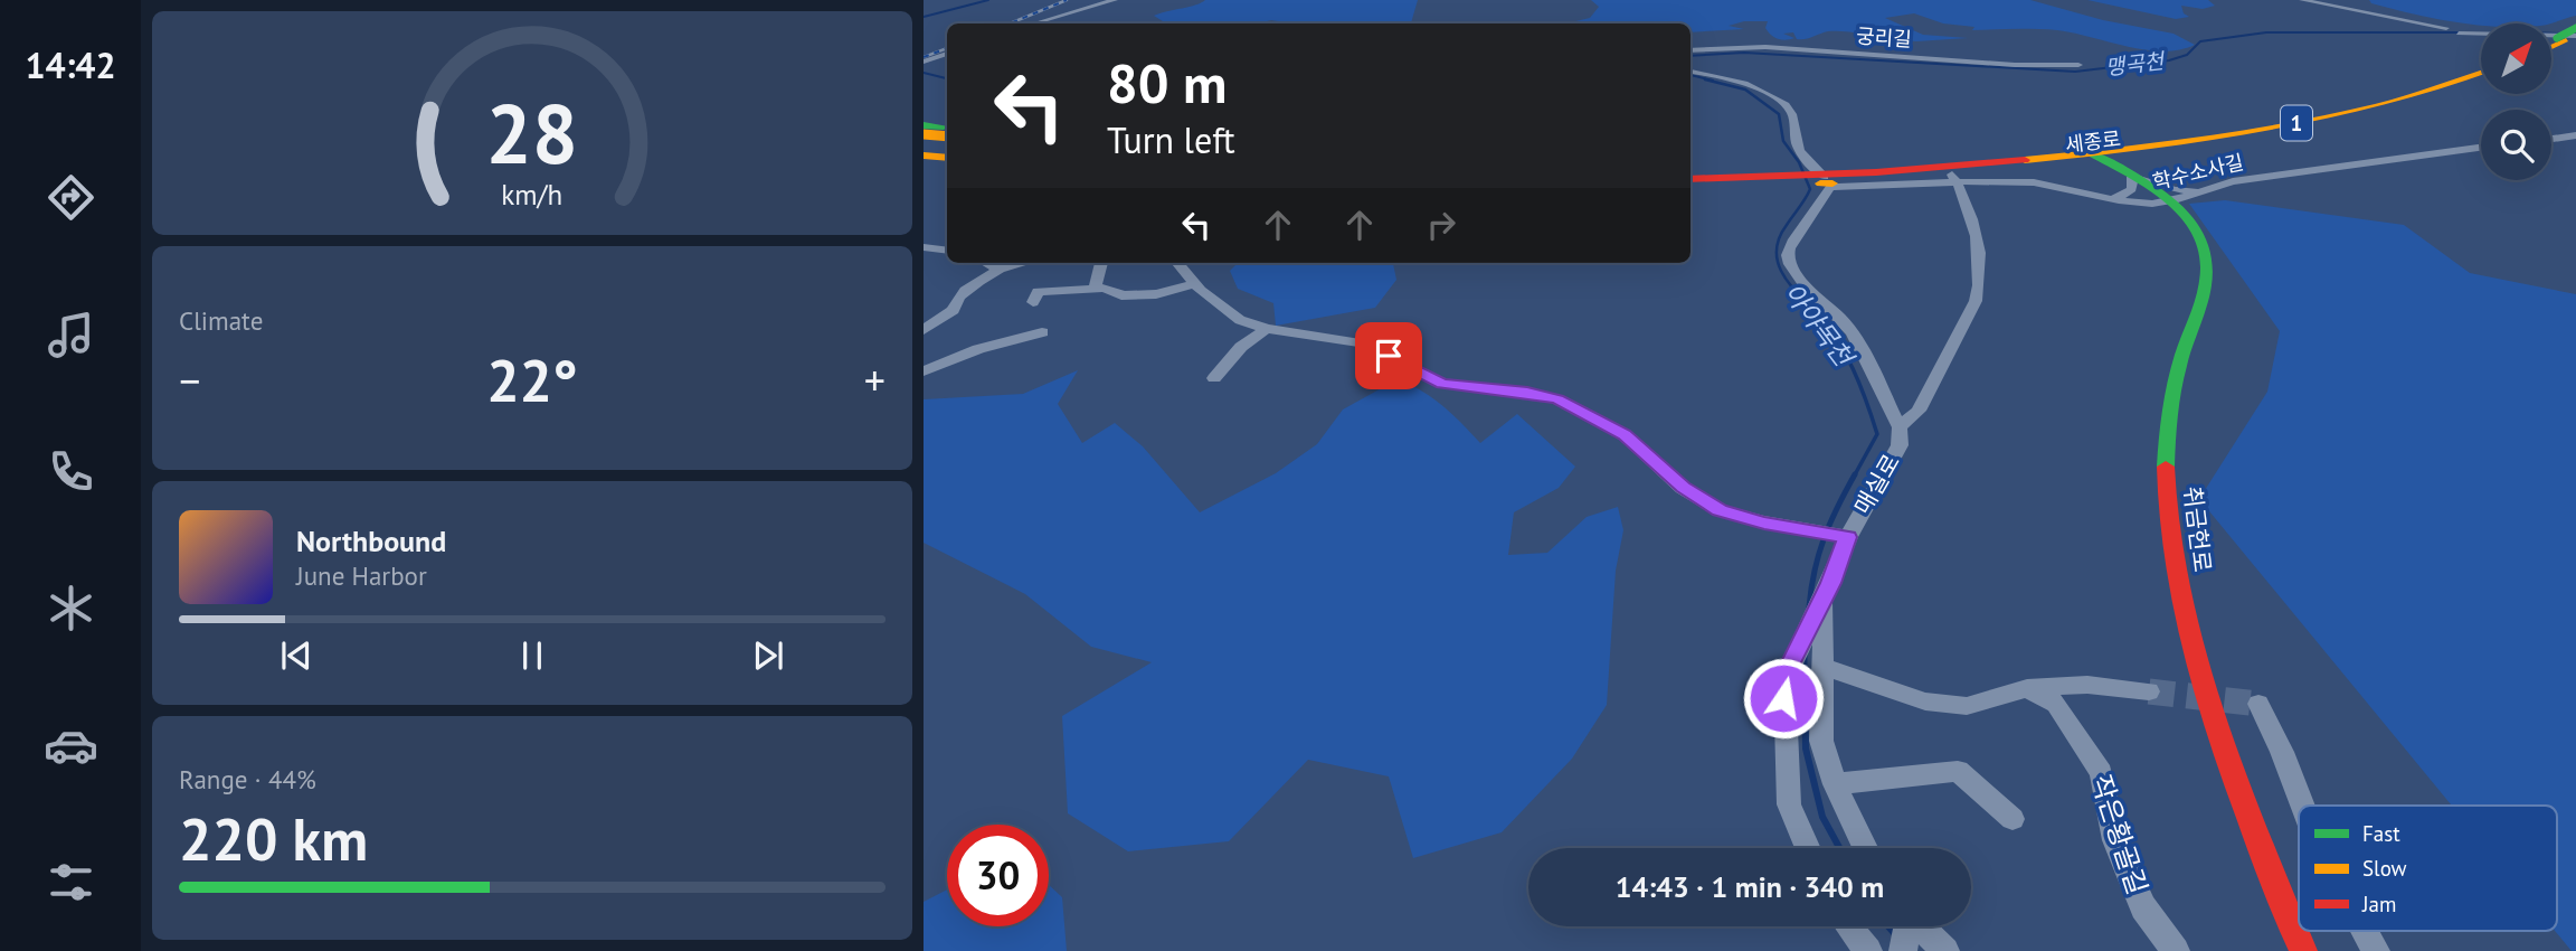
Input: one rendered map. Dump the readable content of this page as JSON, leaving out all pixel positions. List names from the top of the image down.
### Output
{
  "streets": {
    "main road": ["1", "세종로", "취금헌로"],
    "street": [
      "궁리길",
      "학수소사길",
      "매실로",
      "작은황골길"
    ]
  },
  "crossings": [
    ["세종로", "학수소사길"],
    ["세종로", "매실로"],
    ["세종로", "취금헌로"],
    ["학수소사길", "취금헌로"]
  ],
  "water": ["맹곡천", "아야목천"],
  "legend": ["Fast", "Slow", "Jam"],
  "north": "top right",
  "page": {
    "tabs": "14:42",
    "turn": ["80 m", "Turn left"],
    "tile": [
      "Climate",
      ["Range · 44%", "220 km"]
    ],
    "heat": ["−", "22°", "+"],
    "song": ["Northbound", "June Harbor"],
    "limit": "30",
    "trip": "14:43 · 1 min · 340 m",
    "gauge": ["28", "km/h"]
  }
}
